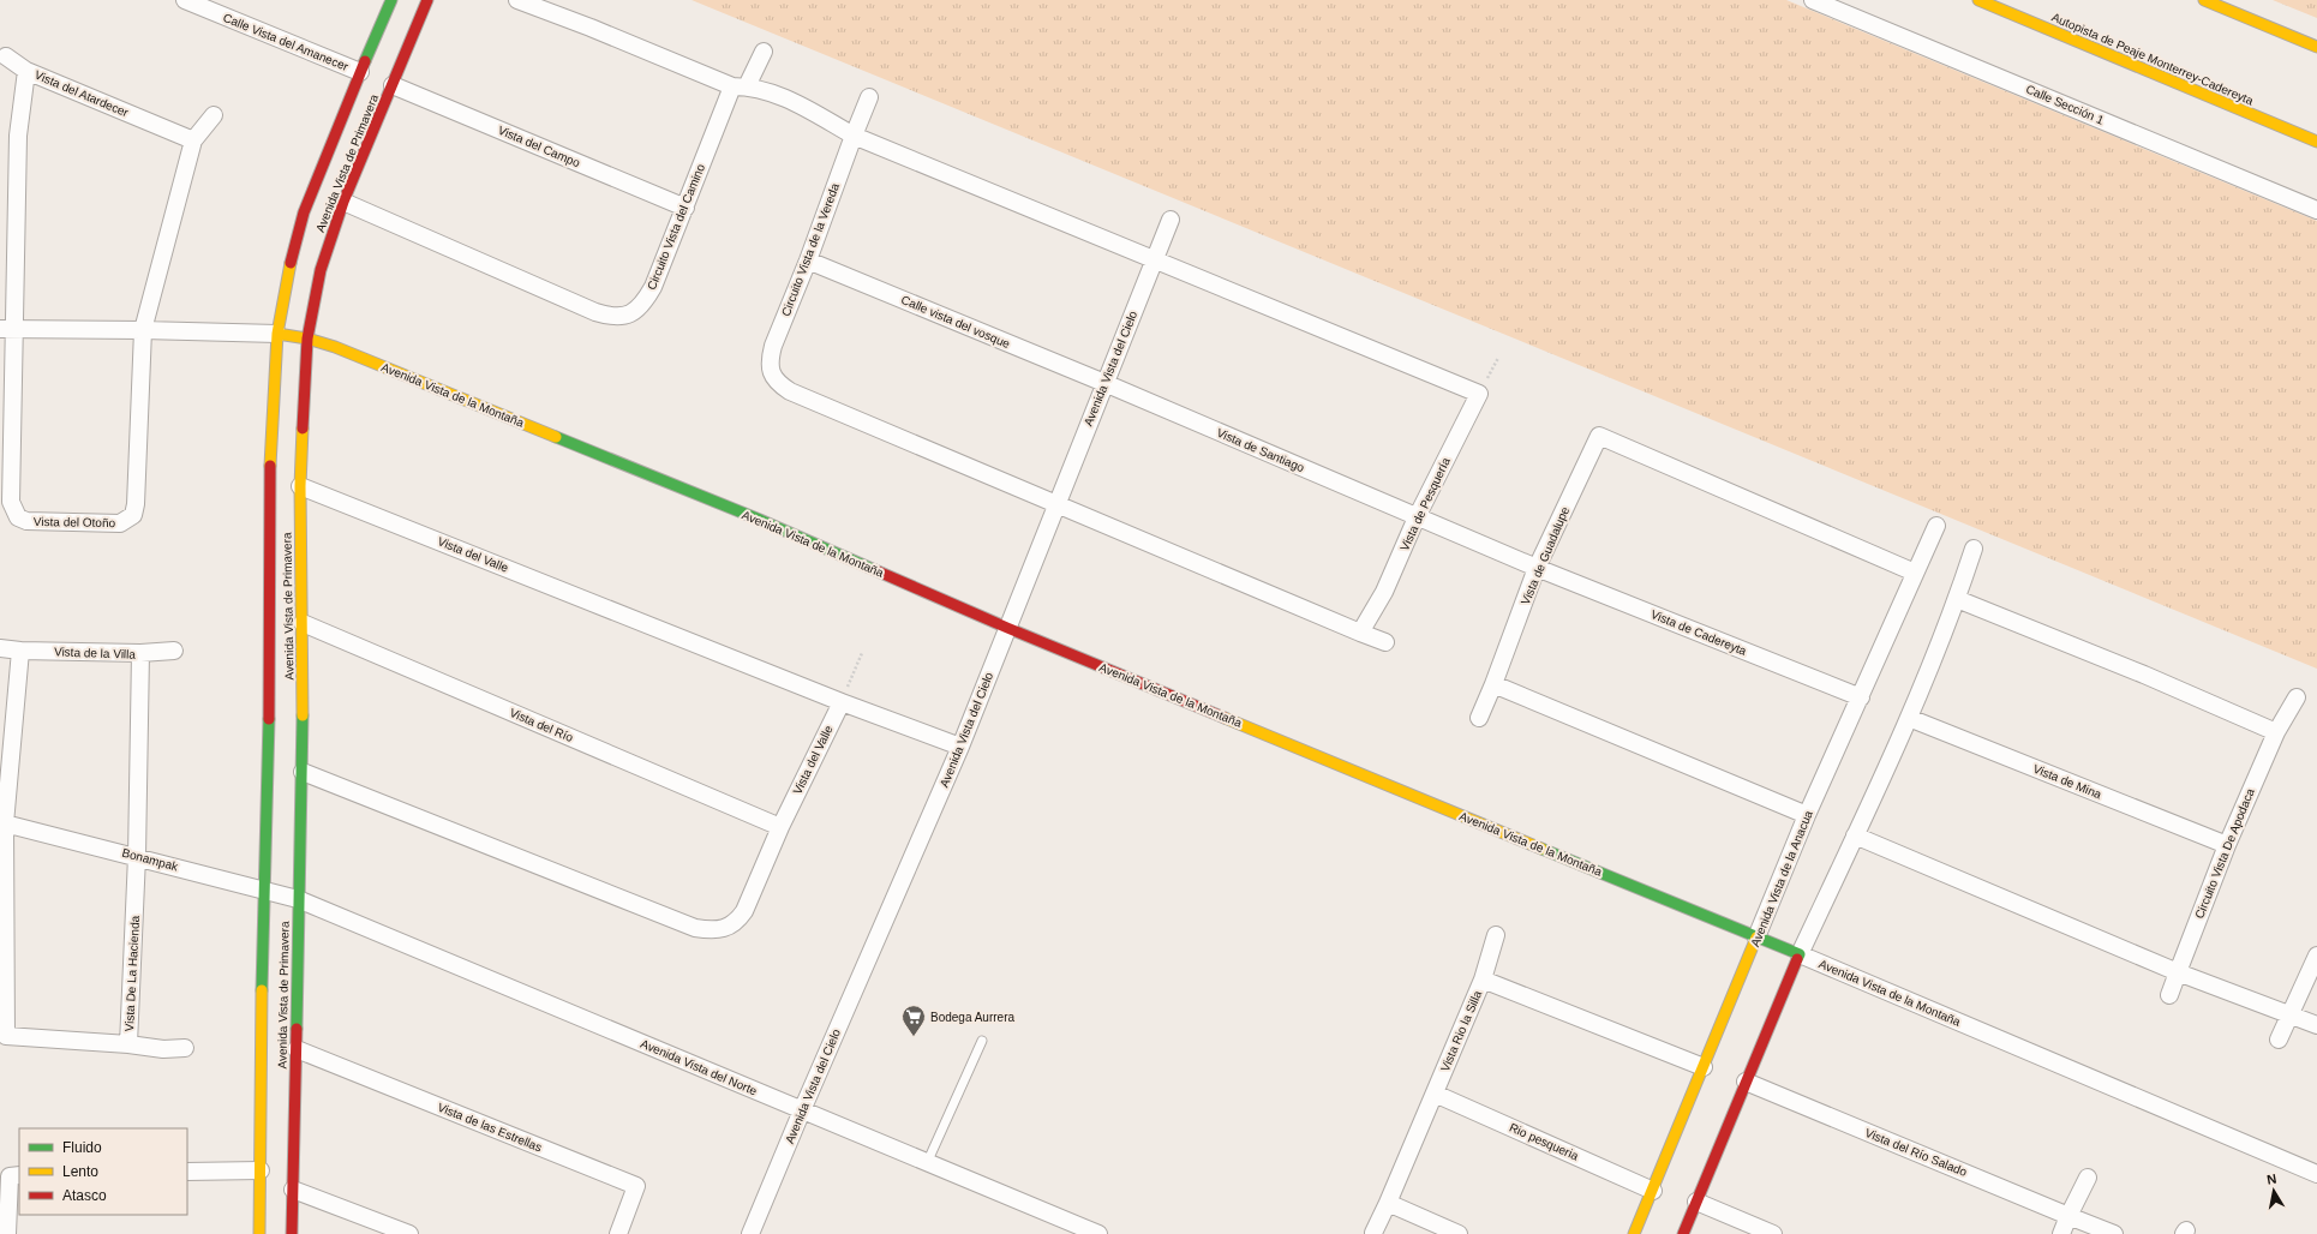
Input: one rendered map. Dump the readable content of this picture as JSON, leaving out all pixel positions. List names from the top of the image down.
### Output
{
  "streets": {
    "main road": [
      "Autopista de Peaje Monterrey-Cadereyta",
      "Avenida Vista de Primavera",
      "Avenida Vista de la Montaña",
      "Avenida Vista de la Anacua"
    ],
    "street": [
      "Calle Vista del Amanecer",
      "Vista del Atardecer",
      "Calle Sección 1",
      "Vista del Campo",
      "Circuito Vista del Camino",
      "Circuito Vista de la Vereda",
      "Calle vista del vosque",
      "Avenida Vista del Cielo",
      "Vista de Santiago",
      "Vista de Pesquería",
      "Vista del Otoño",
      "Vista del Valle",
      "Vista de Guadalupe",
      "Vista de Cadereyta",
      "Vista de la Villa",
      "Vista del Río",
      "Vista de Mina",
      "Circuito Vista De Apodaca",
      "Bonampak",
      "Vista De La Hacienda",
      "Vista Rio la Silla",
      "Avenida Vista del Norte",
      "Vista de las Estrellas",
      "Rio pesqueria",
      "Vista del Río Salado"
    ]
  },
  "crossings": [
    ["Calle Vista del Amanecer", "Avenida Vista de Primavera"],
    ["Vista del Atardecer", "Avenida Vista de la Montaña"],
    ["Vista del Atardecer", "Vista del Otoño"],
    ["Vista del Campo", "Avenida Vista de Primavera"],
    ["Vista del Campo", "Circuito Vista del Camino"],
    ["Avenida Vista de Primavera", "Circuito Vista del Camino"],
    ["Avenida Vista de Primavera", "Avenida Vista de la Montaña"],
    ["Avenida Vista de Primavera", "Vista del Valle"],
    ["Avenida Vista de Primavera", "Vista del Río"],
    ["Avenida Vista de Primavera", "Bonampak"],
    ["Avenida Vista de Primavera", "Avenida Vista del Norte"],
    ["Avenida Vista de Primavera", "Vista de las Estrellas"],
    ["Circuito Vista de la Vereda", "Calle vista del vosque"],
    ["Circuito Vista de la Vereda", "Avenida Vista del Cielo"],
    ["Calle vista del vosque", "Avenida Vista del Cielo"],
    ["Calle vista del vosque", "Vista de Santiago"],
    ["Avenida Vista del Cielo", "Avenida Vista de la Montaña"],
    ["Avenida Vista del Cielo", "Vista de Santiago"],
    ["Avenida Vista del Cielo", "Avenida Vista del Norte"],
    ["Avenida Vista de la Montaña", "Vista del Otoño"],
    ["Avenida Vista de la Montaña", "Avenida Vista de la Anacua"],
    ["Vista de Santiago", "Vista de Pesquería"],
    ["Vista de Santiago", "Vista de Guadalupe"],
    ["Vista de Santiago", "Vista de Cadereyta"],
    ["Vista del Valle", "Vista del Río"],
    ["Vista de Guadalupe", "Vista de Cadereyta"],
    ["Vista de Guadalupe", "Avenida Vista de la Anacua"],
    ["Vista de Cadereyta", "Avenida Vista de la Anacua"],
    ["Vista de la Villa", "Bonampak"],
    ["Vista de la Villa", "Vista De La Hacienda"],
    ["Vista de Mina", "Circuito Vista De Apodaca"],
    ["Bonampak", "Vista De La Hacienda"],
    ["Bonampak", "Avenida Vista del Norte"],
    ["Avenida Vista de la Anacua", "Vista Rio la Silla"],
    ["Avenida Vista de la Anacua", "Rio pesqueria"],
    ["Vista Rio la Silla", "Rio pesqueria"]
  ],
  "places": {
    "supermarket": ["Bodega Aurrera"]
  },
  "legend": ["Fluido", "Lento", "Atasco"],
  "north": "top"
}
